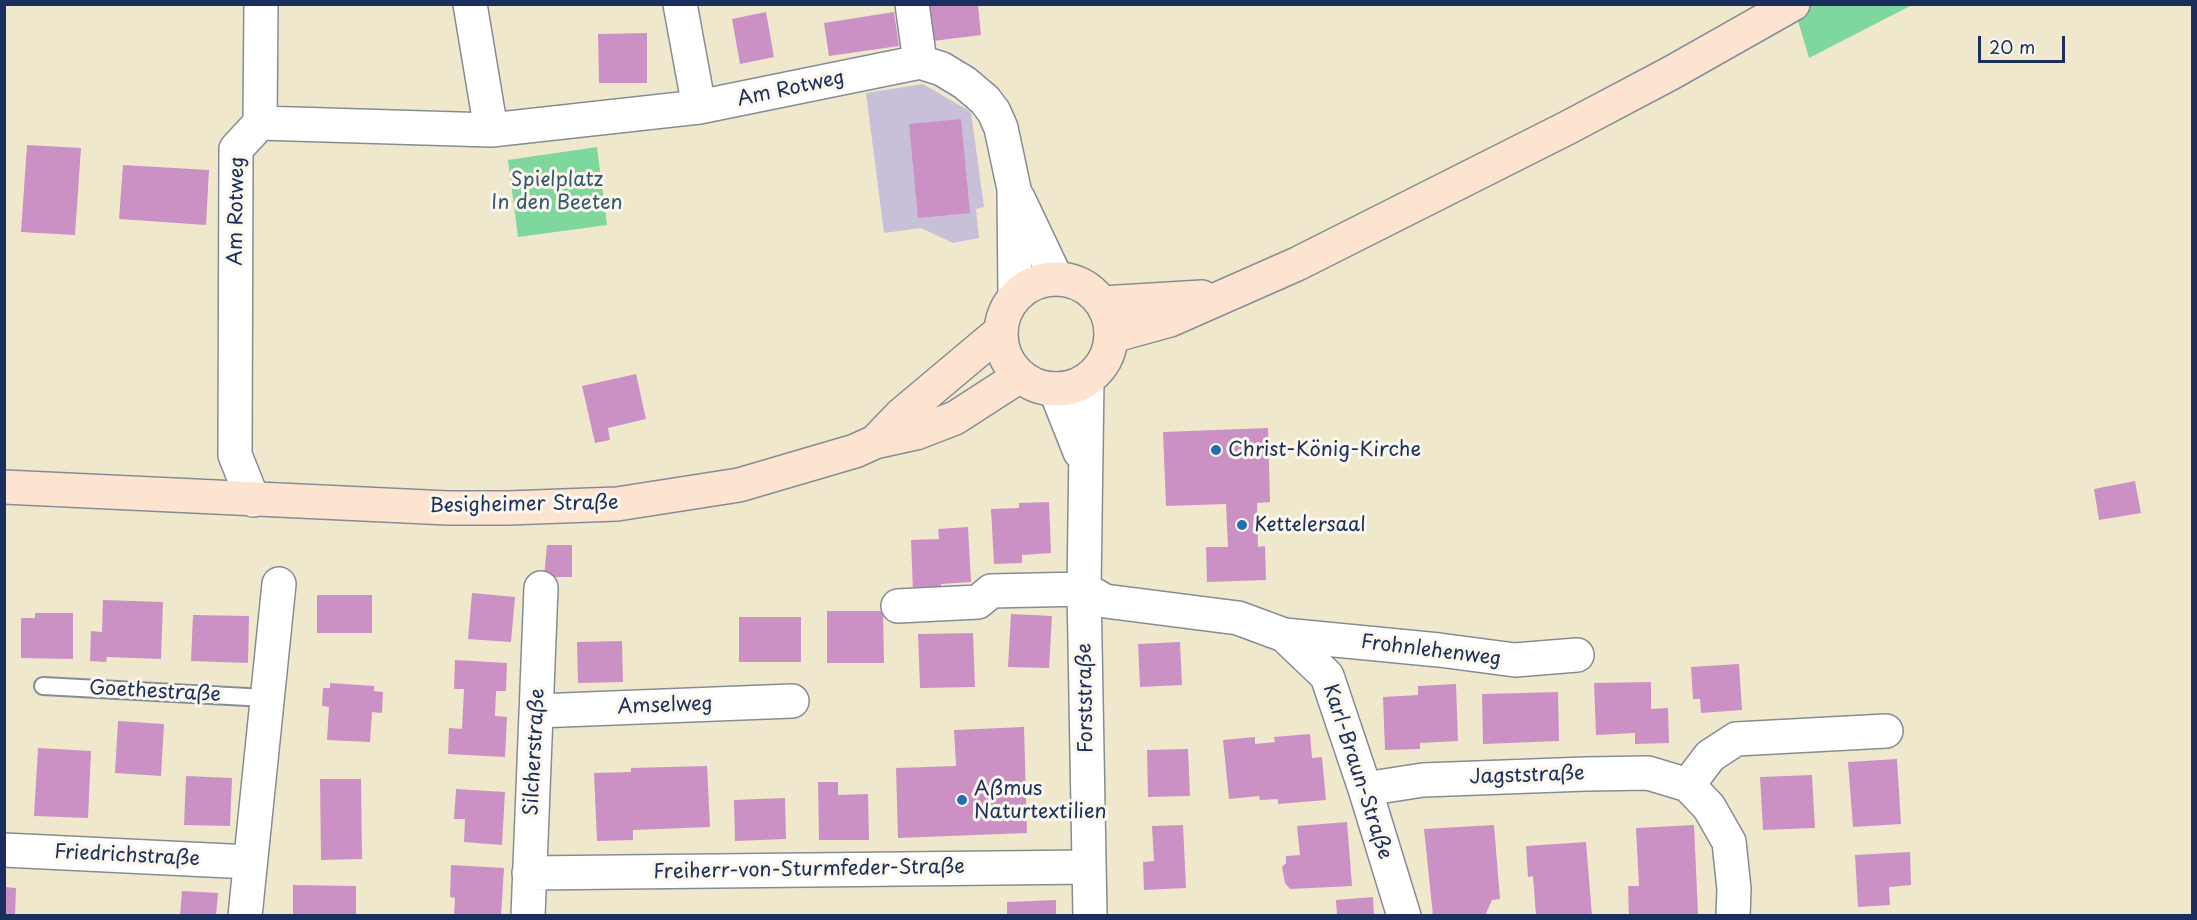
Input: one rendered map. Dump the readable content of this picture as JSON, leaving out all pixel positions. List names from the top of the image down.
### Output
{
  "streets": {
    "main road": ["Besigheimer Straße"],
    "street": [
      "Am Rotweg",
      "Frohnlehenweg",
      "Forststraße",
      "Amselweg",
      "Silcherstraße",
      "Karl-Braun-Straße",
      "Jagststraße",
      "Friedrichstraße",
      "Freiherr-von-Sturmfeder-Straße"
    ],
    "lane": ["Goethestraße"]
  },
  "crossings": [
    ["Am Rotweg", "Besigheimer Straße"],
    ["Besigheimer Straße", "Forststraße"],
    ["Frohnlehenweg", "Karl-Braun-Straße"],
    ["Forststraße", "Karl-Braun-Straße"],
    ["Forststraße", "Freiherr-von-Sturmfeder-Straße"],
    ["Amselweg", "Silcherstraße"],
    ["Silcherstraße", "Freiherr-von-Sturmfeder-Straße"],
    ["Karl-Braun-Straße", "Jagststraße"]
  ],
  "parks": ["Spielplatz In den Beeten"],
  "places": ["Christ-König-Kirche", "Kettelersaal", "Aßmus Naturtextilien"],
  "scale_bar": "20 m"
}
